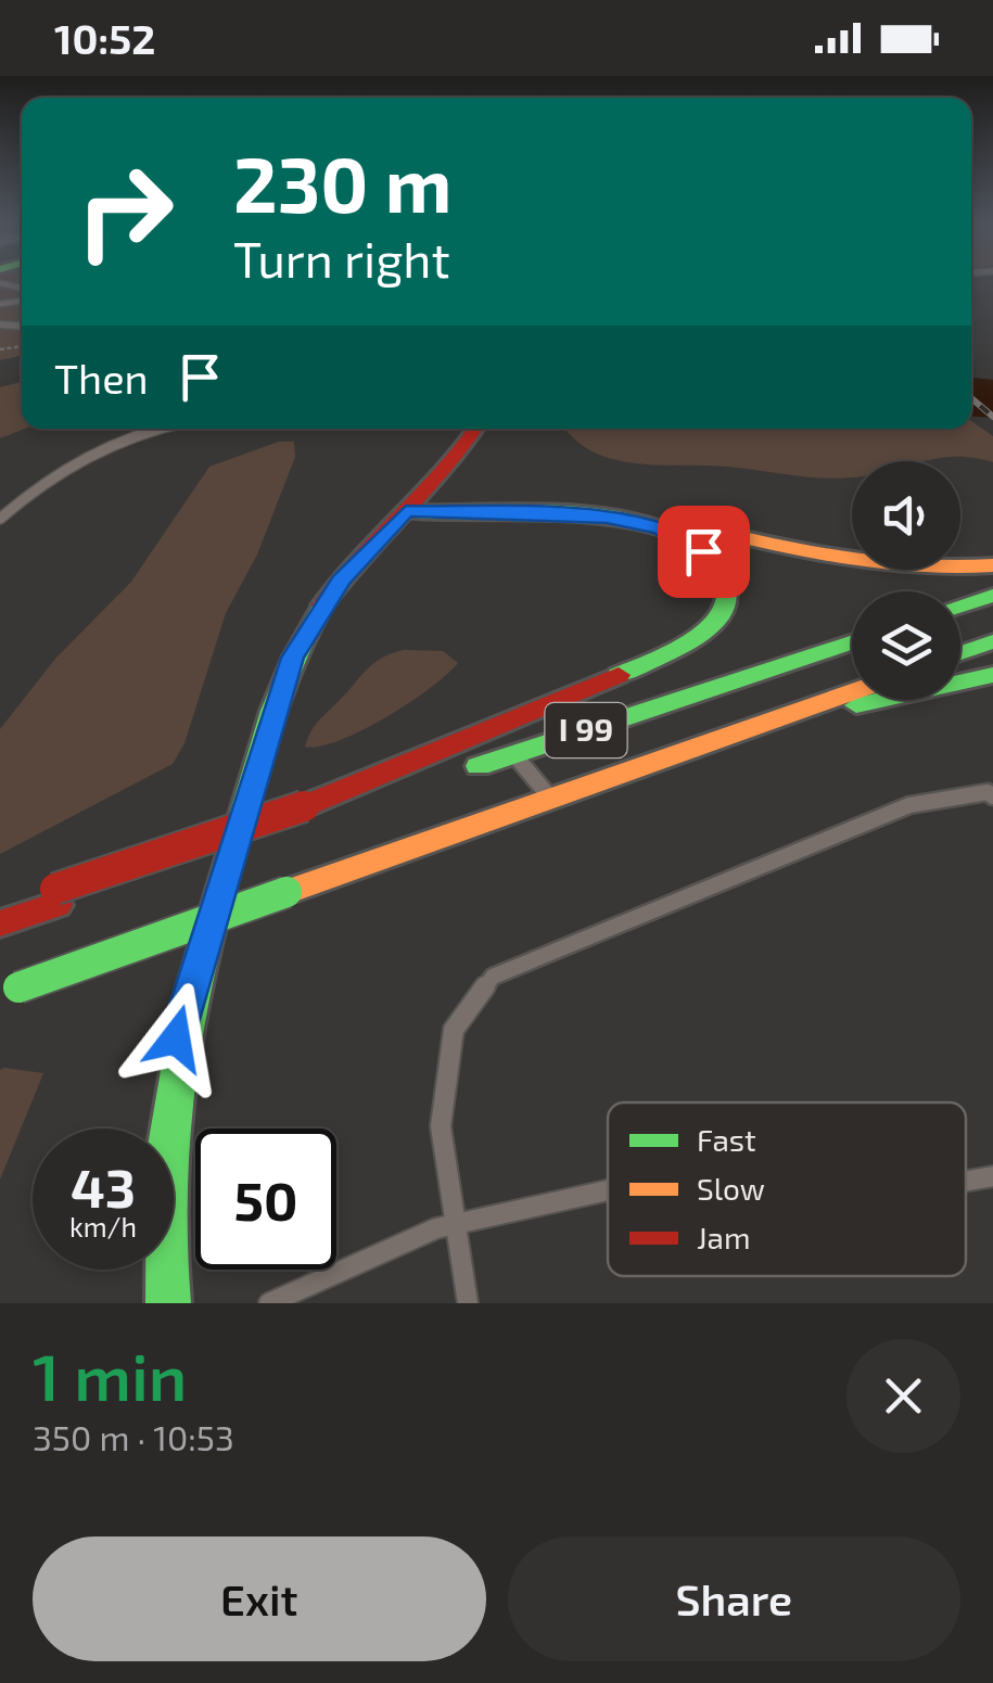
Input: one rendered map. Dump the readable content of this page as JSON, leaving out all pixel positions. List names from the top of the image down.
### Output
{
  "streets": {
    "main road": ["I 99"]
  },
  "legend": ["Fast", "Slow", "Jam"],
  "page": {
    "status": "10:52",
    "turn": ["230 m", "Turn right"],
    "then": "Then",
    "speed": "43 km/h",
    "limit": "50",
    "heading": ["1 min", "350 m · 10:53"],
    "buttons": ["Exit", "Share"]
  }
}
